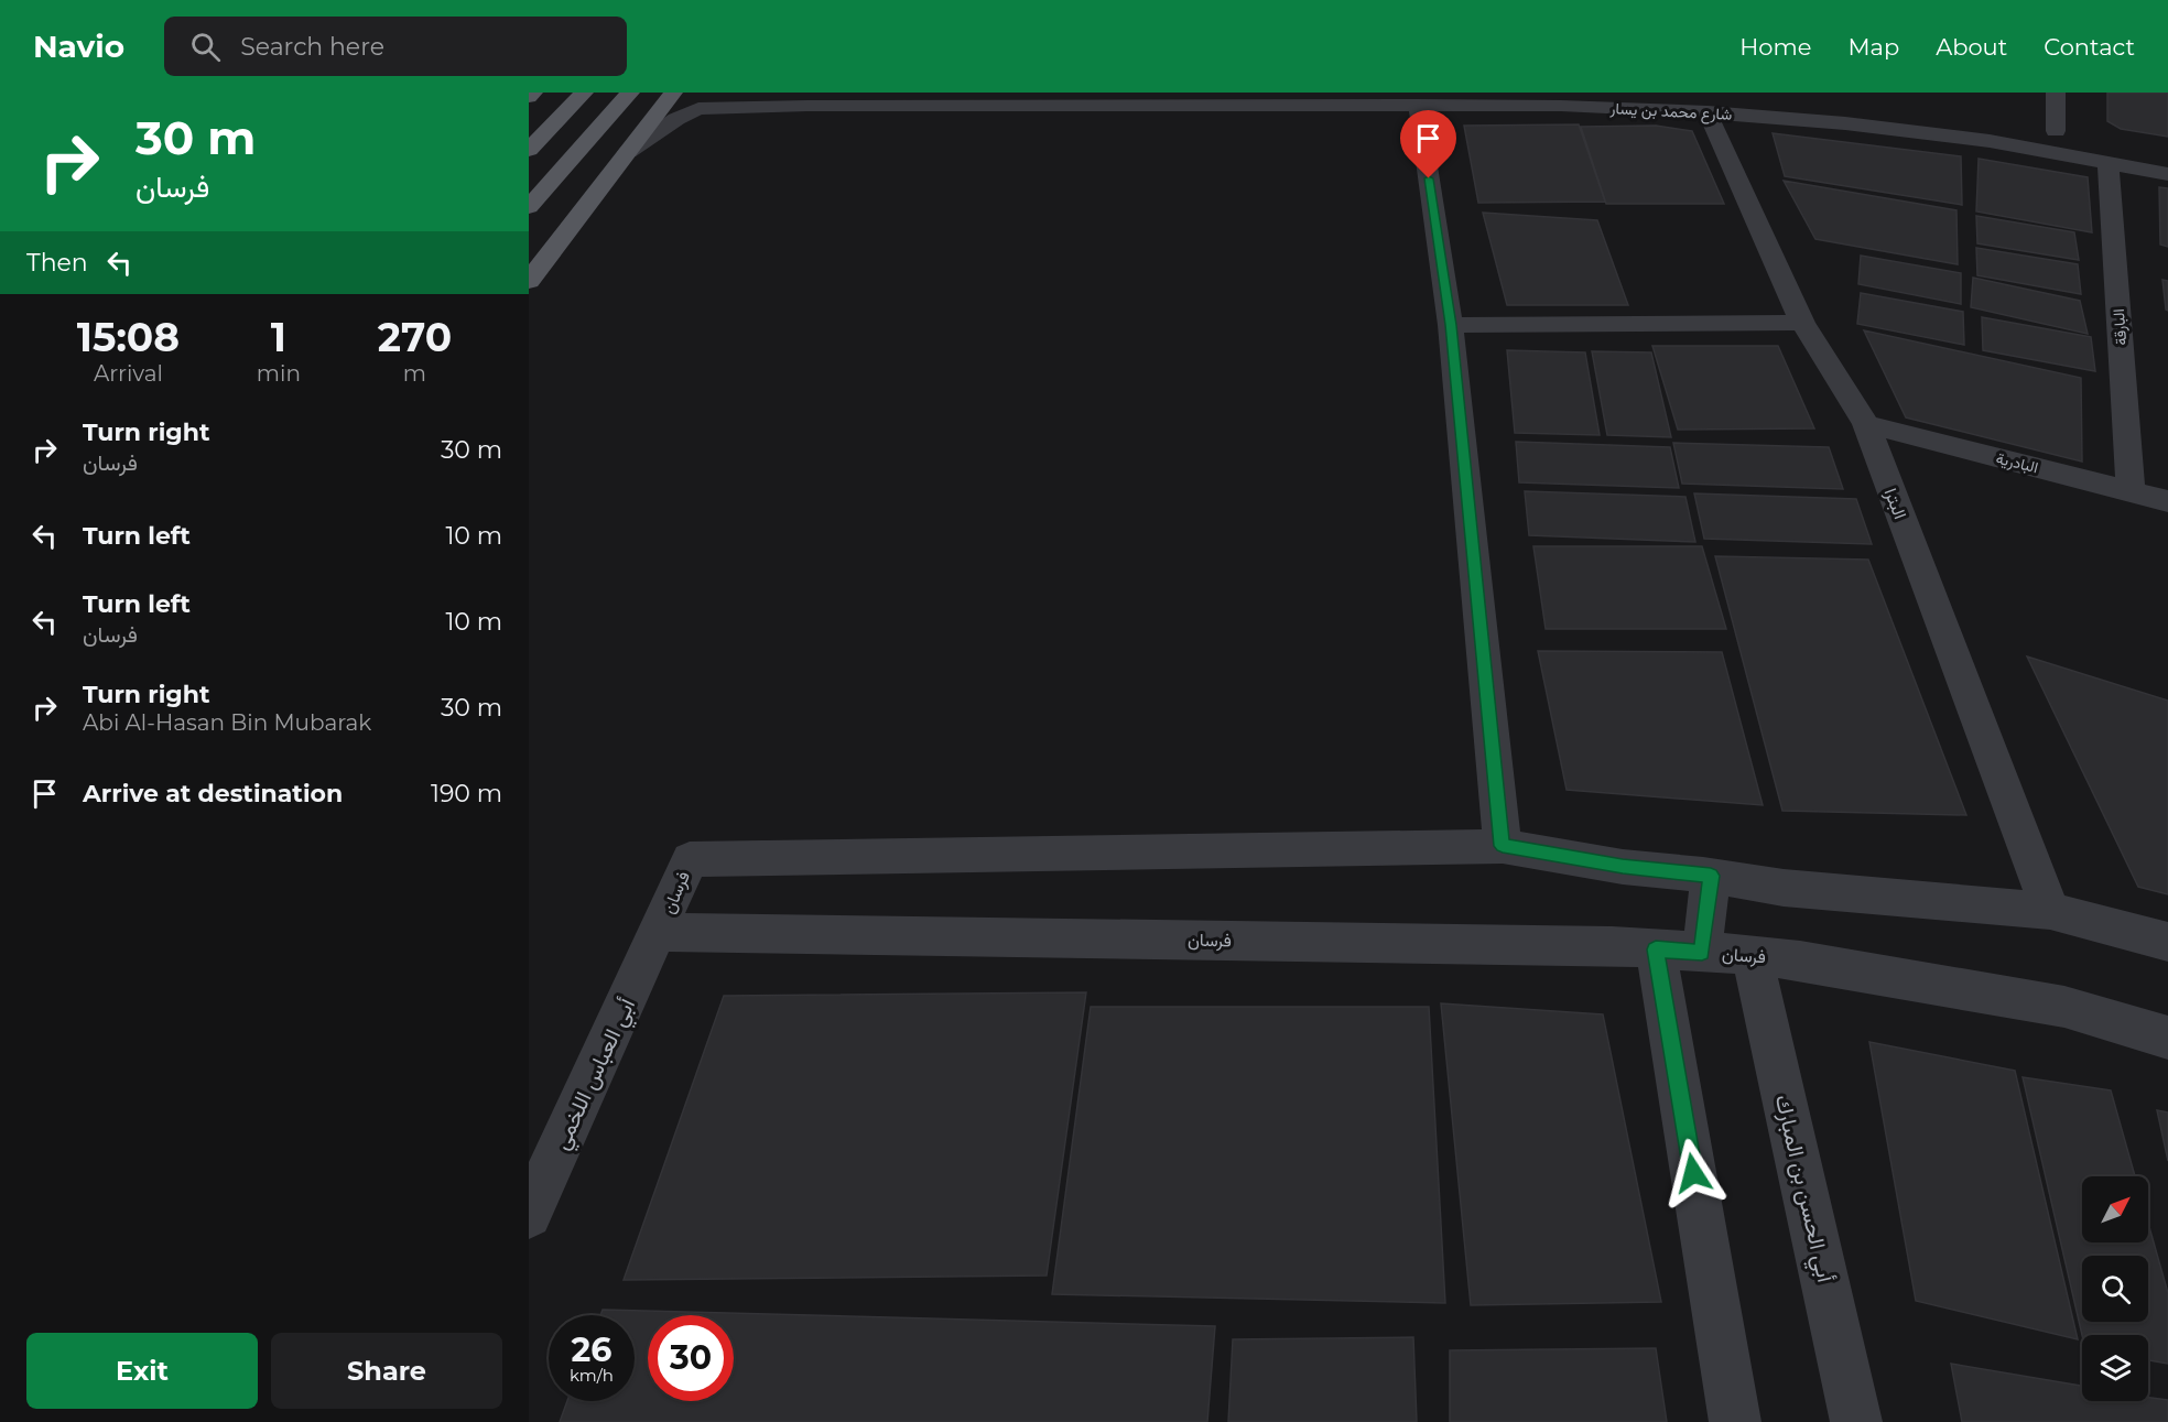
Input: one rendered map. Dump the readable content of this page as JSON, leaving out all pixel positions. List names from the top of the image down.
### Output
{
  "streets": {
    "street": [
      "شارع محمد بن يسار",
      "البارقة",
      "البادرية",
      "البترا",
      "فرسان",
      "أبي العباس اللخمي",
      "أبي الحسن بن المبارك"
    ]
  },
  "crossings": [
    ["شارع محمد بن يسار", "البارقة"],
    ["شارع محمد بن يسار", "البترا"],
    ["البارقة", "البادرية"],
    ["البادرية", "البترا"],
    ["البترا", "فرسان"],
    ["فرسان", "أبي العباس اللخمي"],
    ["فرسان", "أبي الحسن بن المبارك"]
  ],
  "north": "top right",
  "page": {
    "header": "Navio",
    "search": "Search here",
    "nav": [
      "Home",
      "Map",
      "About",
      "Contact"
    ],
    "turn": ["30 m", "فرسان"],
    "then": "Then",
    "eta": [
      "15:08",
      "Arrival",
      "1",
      "min",
      "270",
      "m"
    ],
    "list": [
      {
        "name": "Turn right",
        "note": "فرسان",
        "value": "30 m"
      },
      {
        "name": "Turn left",
        "value": "10 m"
      },
      {
        "name": "Turn left",
        "note": "فرسان",
        "value": "10 m"
      },
      {
        "name": "Turn right",
        "note": "Abi Al-Hasan Bin Mubarak",
        "value": "30 m"
      },
      {
        "name": "Arrive at destination",
        "value": "190 m"
      }
    ],
    "speed": "26 km/h",
    "limit": "30",
    "buttons": ["Exit", "Share"]
  }
}
